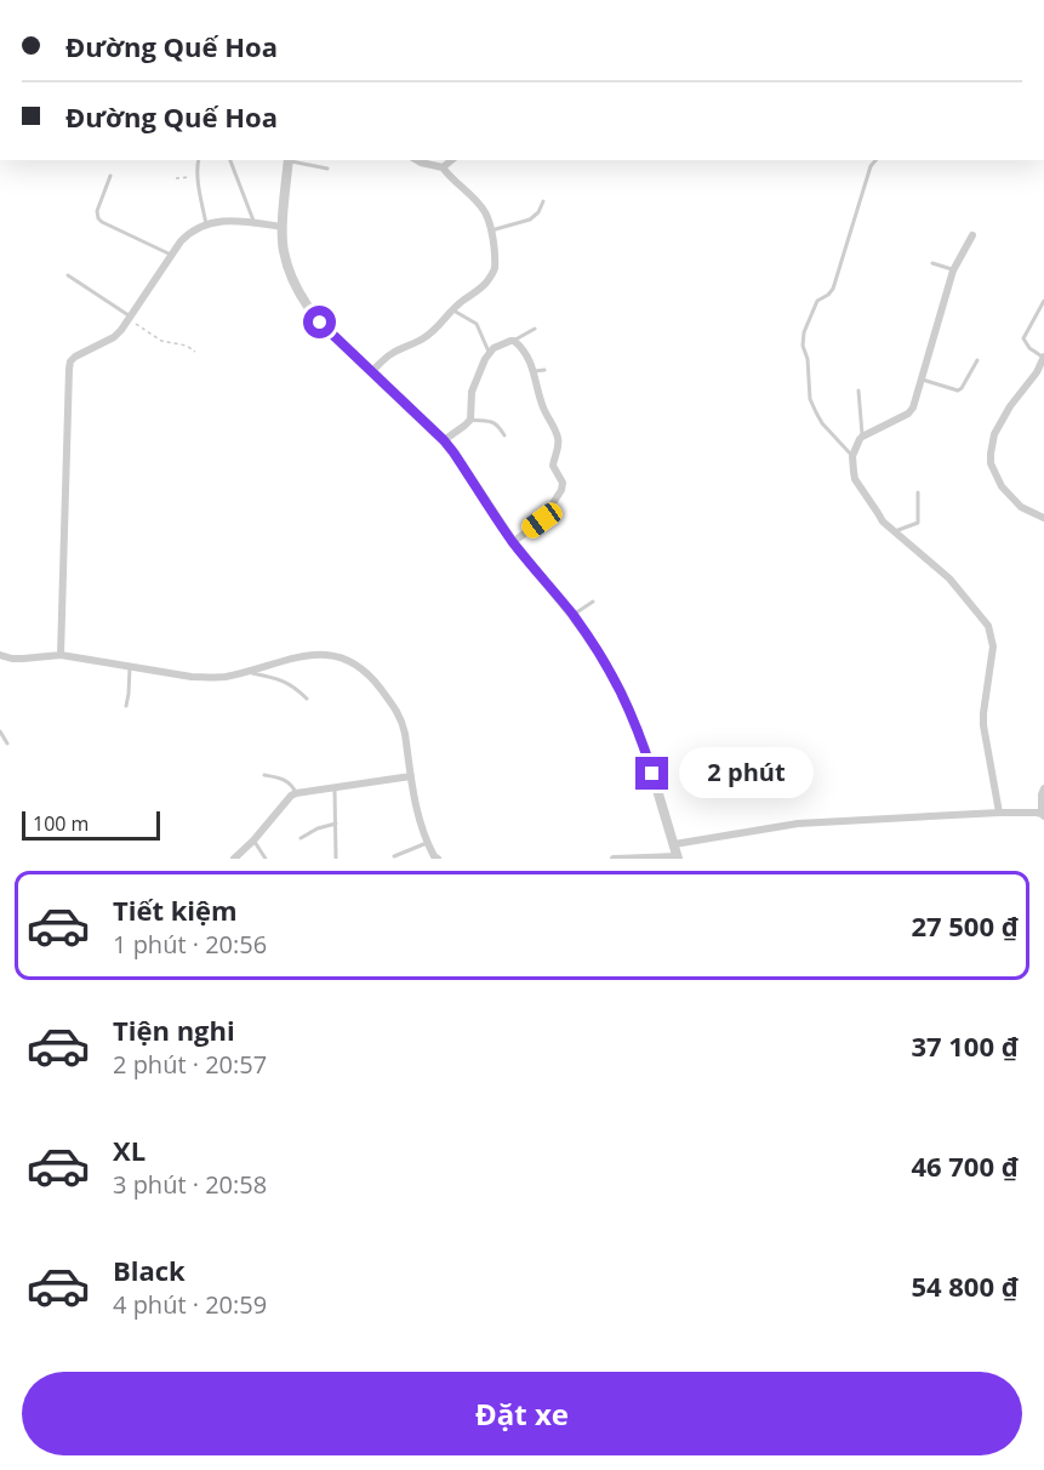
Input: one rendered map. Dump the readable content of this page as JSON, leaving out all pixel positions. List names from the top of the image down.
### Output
{
  "scale_bar": "100 m",
  "page": {
    "banner": ["Đường Quế Hoa", "Đường Quế Hoa"],
    "bubble": "2 phút",
    "scale": "100 m",
    "list": [
      {
        "name": "Tiết kiệm",
        "note": "1 phút · 20:56",
        "value": "27 500 ₫"
      },
      {
        "name": "Tiện nghi",
        "note": "2 phút · 20:57",
        "value": "37 100 ₫"
      },
      {
        "name": "XL",
        "note": "3 phút · 20:58",
        "value": "46 700 ₫"
      },
      {
        "name": "Black",
        "note": "4 phút · 20:59",
        "value": "54 800 ₫"
      }
    ],
    "buttons": "Đặt xe"
  }
}
